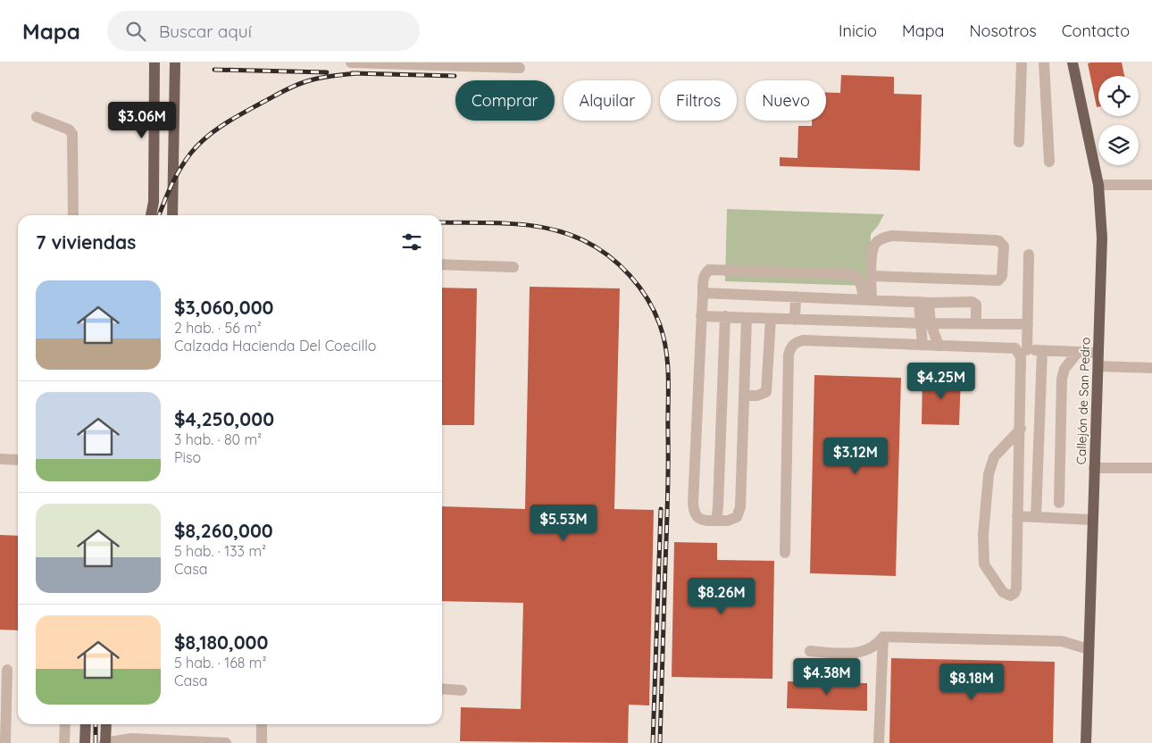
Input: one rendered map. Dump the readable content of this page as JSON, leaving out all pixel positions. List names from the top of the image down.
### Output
{
  "streets": {
    "main road": ["Callejón de San Pedro"]
  },
  "page": {
    "header": "Mapa",
    "search": "Buscar aquí",
    "nav": [
      "Inicio",
      "Mapa",
      "Nosotros",
      "Contacto"
    ],
    "chip": [
      "Comprar",
      "Alquilar",
      "Filtros",
      "Nuevo"
    ],
    "price": [
      "$3.06M",
      "$4.25M",
      "$3.12M",
      "$5.53M",
      "$8.26M",
      "$4.38M",
      "$8.18M"
    ],
    "heading": "7 viviendas",
    "list": [
      {
        "name": "$3,060,000",
        "note": "2 hab. · 56 m² · Calzada Hacienda Del Coecillo"
      },
      {
        "name": "$4,250,000",
        "note": "3 hab. · 80 m² · Piso"
      },
      {
        "name": "$8,260,000",
        "note": "5 hab. · 133 m² · Casa"
      },
      {
        "name": "$8,180,000",
        "note": "5 hab. · 168 m² · Casa"
      }
    ]
  }
}
